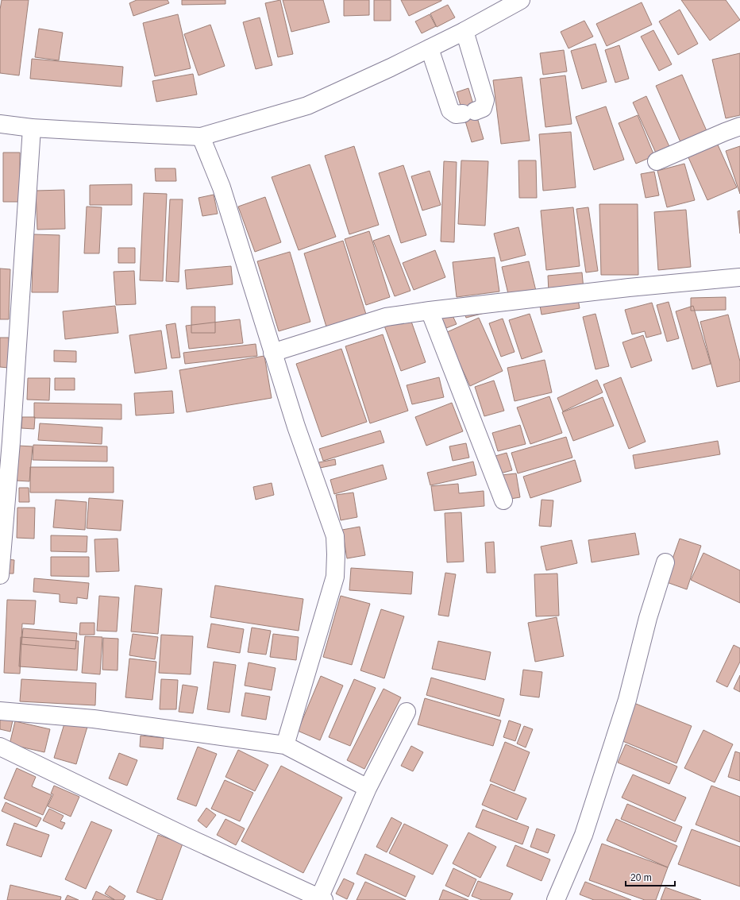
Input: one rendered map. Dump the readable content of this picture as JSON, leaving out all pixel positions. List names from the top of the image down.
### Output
{
  "scale_bar": "20 m"
}
